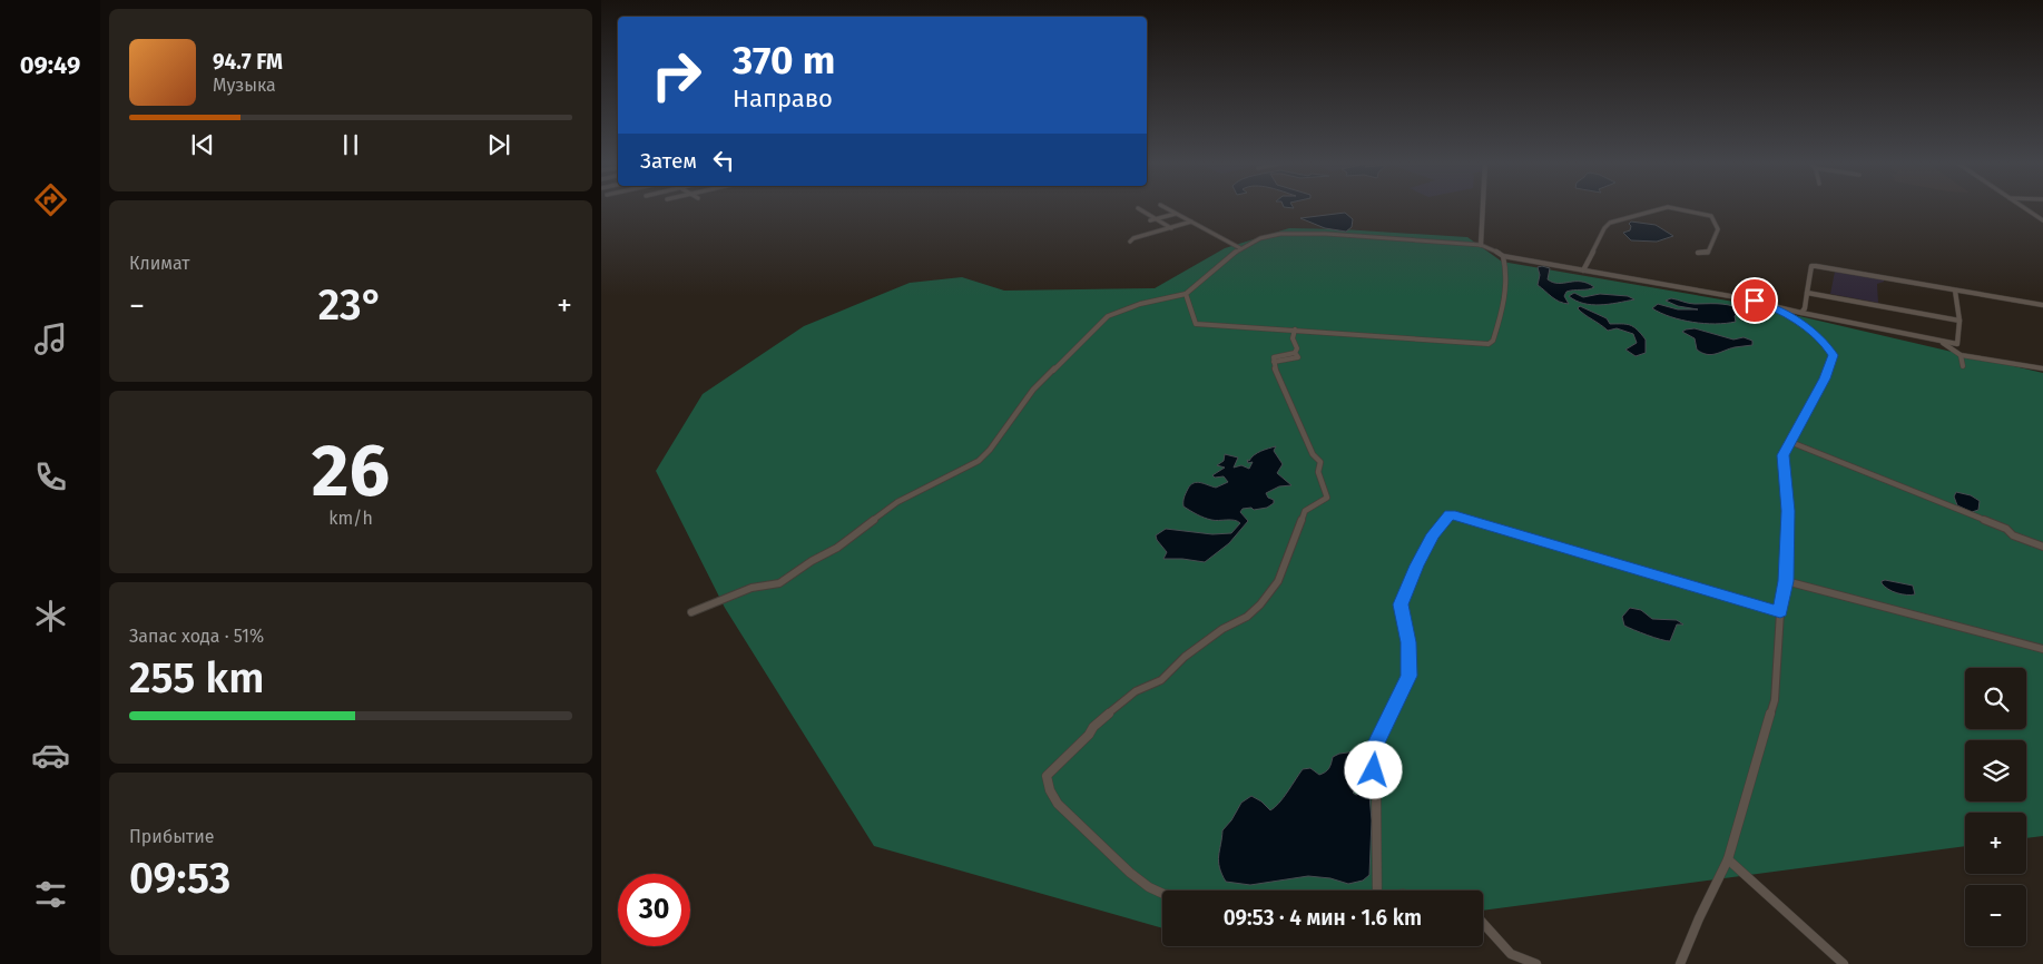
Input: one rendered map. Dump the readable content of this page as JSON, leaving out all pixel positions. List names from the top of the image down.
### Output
{
  "page": {
    "tabs": "09:49",
    "turn": ["370 m", "Направо"],
    "song": ["94.7 FM", "Музыка"],
    "then": "Затем",
    "tile": [
      "Климат",
      ["26", "km/h"],
      ["Запас хода · 51%", "255 km"],
      ["Прибытие", "09:53"]
    ],
    "heat": ["−", "23°", "+"],
    "map_buttons": ["+", "−"],
    "limit": "30",
    "trip": "09:53 · 4 мин · 1.6 km"
  }
}
